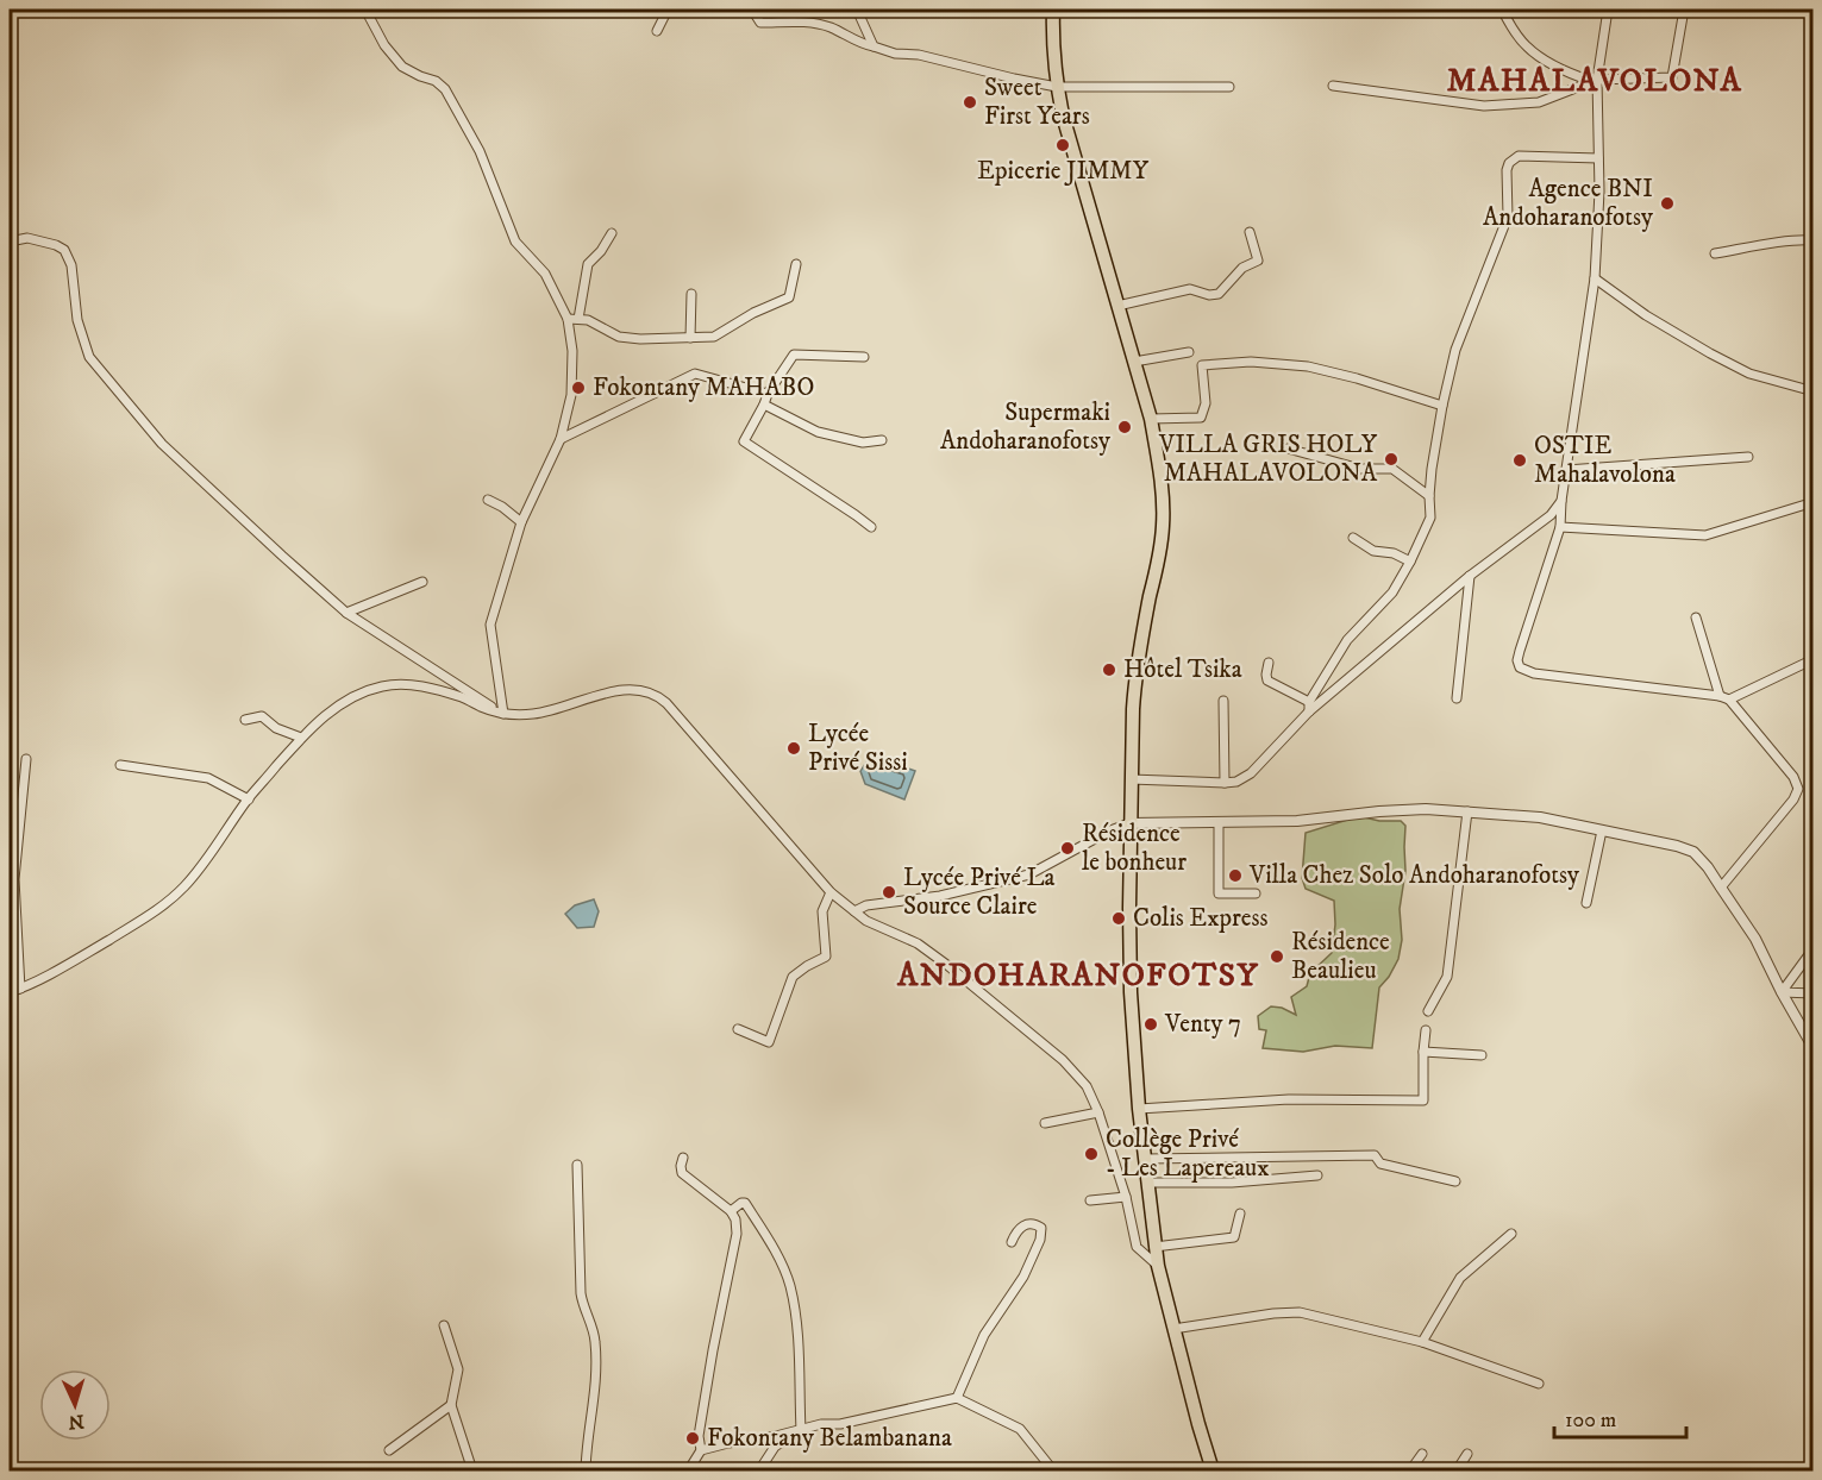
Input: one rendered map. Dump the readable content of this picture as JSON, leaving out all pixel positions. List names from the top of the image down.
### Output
{
  "districts": ["MAHALAVOLONA", "ANDOHARANOFOTSY"],
  "places": [
    "Sweet First Years",
    "Epicerie JIMMY",
    "Agence BNI Andoharanofotsy",
    "Fokontany MAHABO",
    "Supermaki Andoharanofotsy",
    "VILLA GRIS HOLY MAHALAVOLONA",
    "OSTIE Mahalavolona",
    "Hôtel Tsika",
    "Lycée Privé Sissi",
    "Résidence le bonheur",
    "Villa Chez Solo Andoharanofotsy",
    "Lycée Privé La Source Claire",
    "Colis Express",
    "Résidence Beaulieu",
    "Venty 7",
    "Collège Privé - Les Lapereaux",
    "Fokontany Belambanana"
  ],
  "scale_bar": "100 m",
  "north": "bottom"
}
